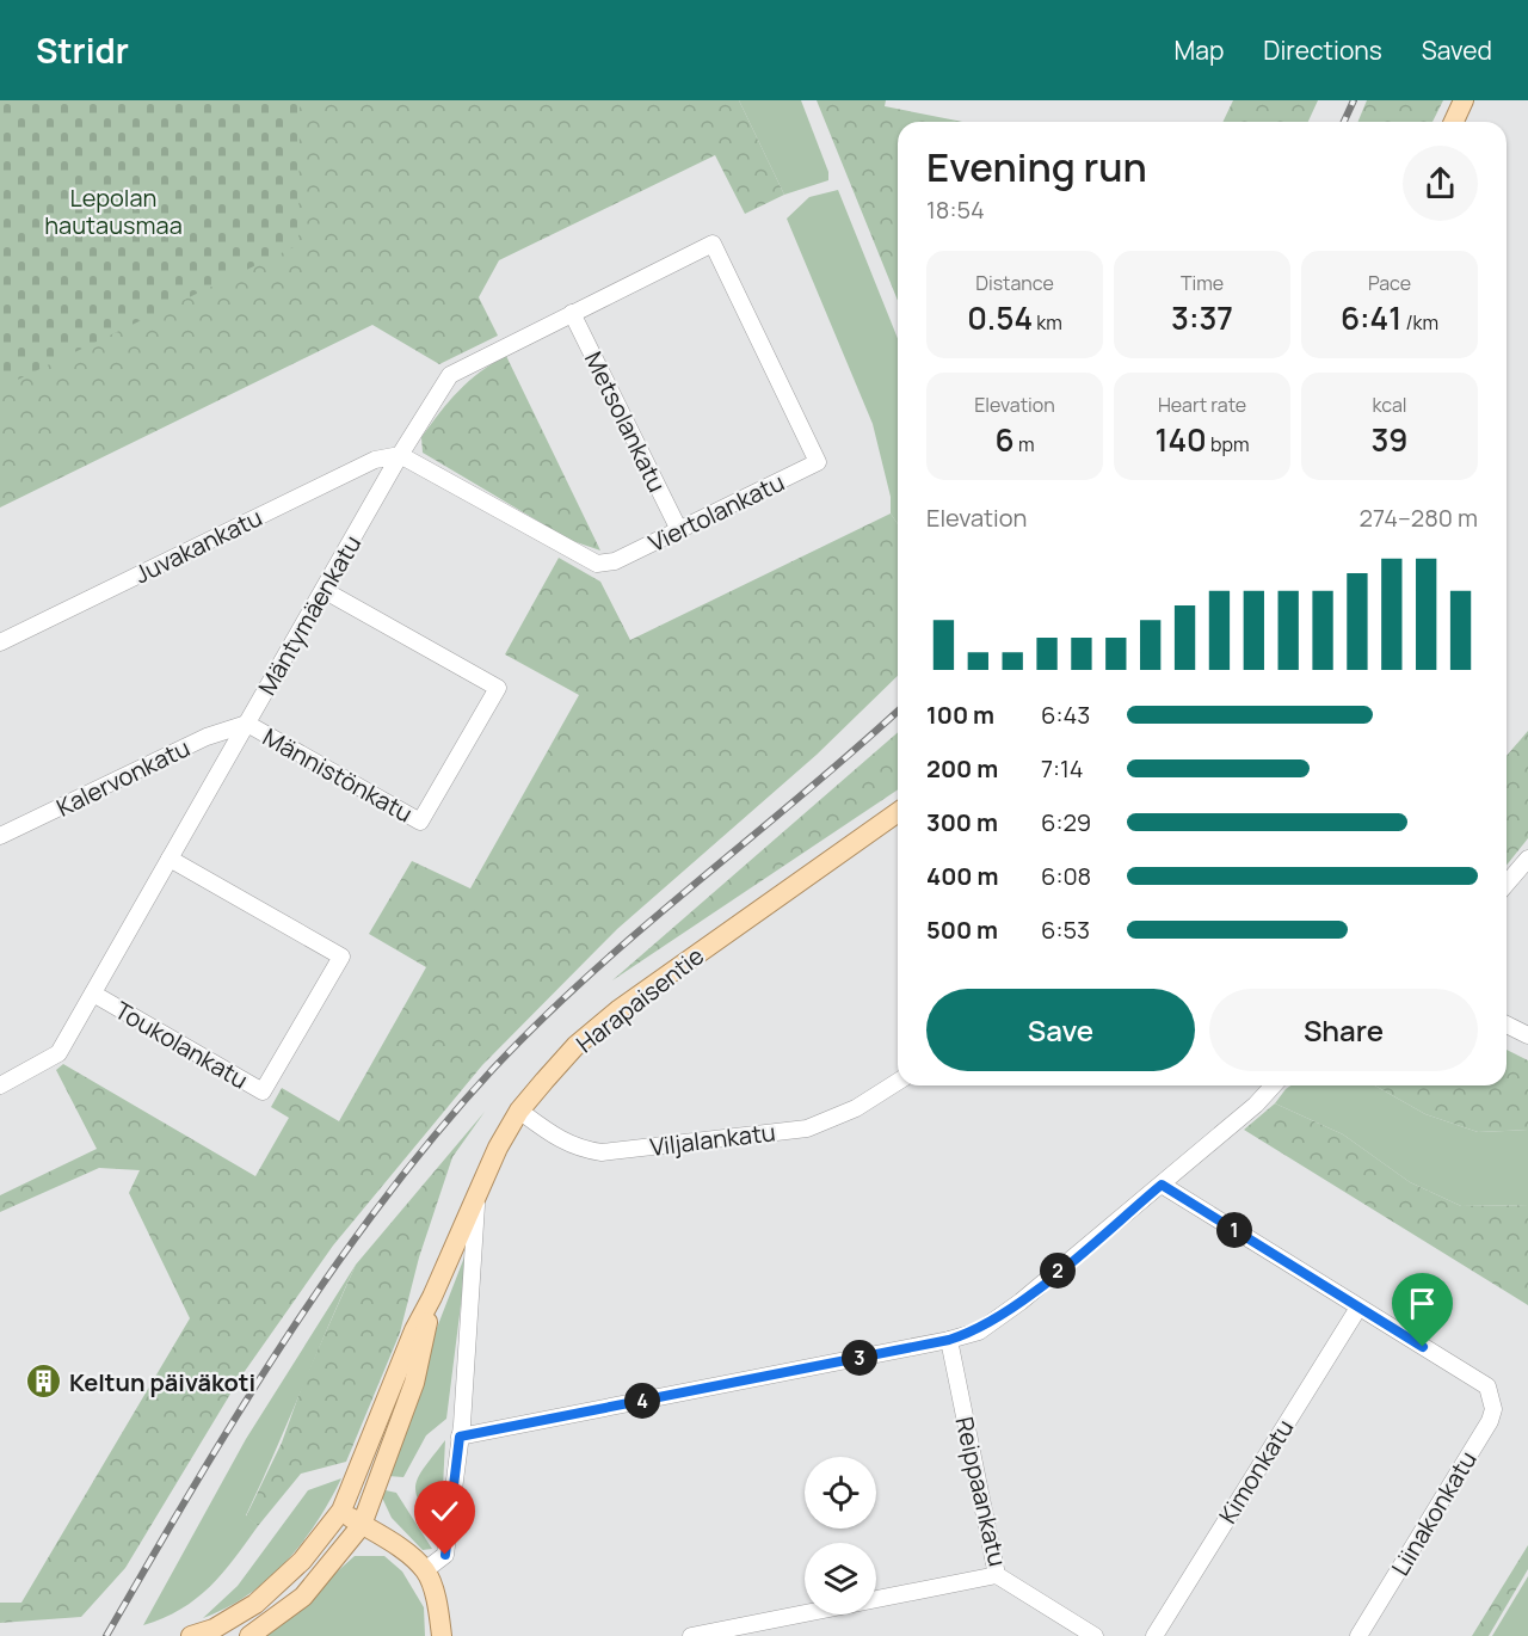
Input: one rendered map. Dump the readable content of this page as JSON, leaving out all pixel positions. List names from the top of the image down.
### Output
{
  "streets": {
    "main road": ["Harapaisentie"],
    "street": [
      "Metsolankatu",
      "Viertolankatu",
      "Juvakankatu",
      "Mäntymäenkatu",
      "Männistönkatu",
      "Kalervonkatu",
      "Toukolankatu",
      "Viljalankatu",
      "Kimonkatu",
      "Reippaankatu",
      "Liinakonkatu"
    ]
  },
  "crossings": [
    ["Metsolankatu", "Viertolankatu"],
    ["Metsolankatu", "Mäntymäenkatu"],
    ["Viertolankatu", "Juvakankatu"],
    ["Viertolankatu", "Mäntymäenkatu"],
    ["Juvakankatu", "Mäntymäenkatu"],
    ["Mäntymäenkatu", "Männistönkatu"],
    ["Mäntymäenkatu", "Kalervonkatu"],
    ["Mäntymäenkatu", "Toukolankatu"],
    ["Männistönkatu", "Kalervonkatu"],
    ["Harapaisentie", "Viljalankatu"],
    ["Kimonkatu", "Liinakonkatu"]
  ],
  "parks": ["Lepolan hautausmaa"],
  "places": {
    "building": ["Keltun päiväkoti"]
  },
  "page": {
    "header": "Stridr",
    "nav": ["Map", "Directions", "Saved"],
    "heading": ["Evening run", "18:54"],
    "stats": [
      ["Distance", "0.54 km"],
      ["Time", "3:37"],
      ["Pace", "6:41 /km"],
      ["Elevation", "6 m"],
      ["Heart rate", "140 bpm"],
      ["kcal", "39"]
    ],
    "chart": ["Elevation", "274–280 m"],
    "list": [
      {
        "name": "100 m",
        "note": "6:43"
      },
      {
        "name": "200 m",
        "note": "7:14"
      },
      {
        "name": "300 m",
        "note": "6:29"
      },
      {
        "name": "400 m",
        "note": "6:08"
      },
      {
        "name": "500 m",
        "note": "6:53"
      }
    ],
    "buttons": ["Save", "Share"],
    "pins": [
      "1",
      "2",
      "3",
      "4"
    ]
  }
}
